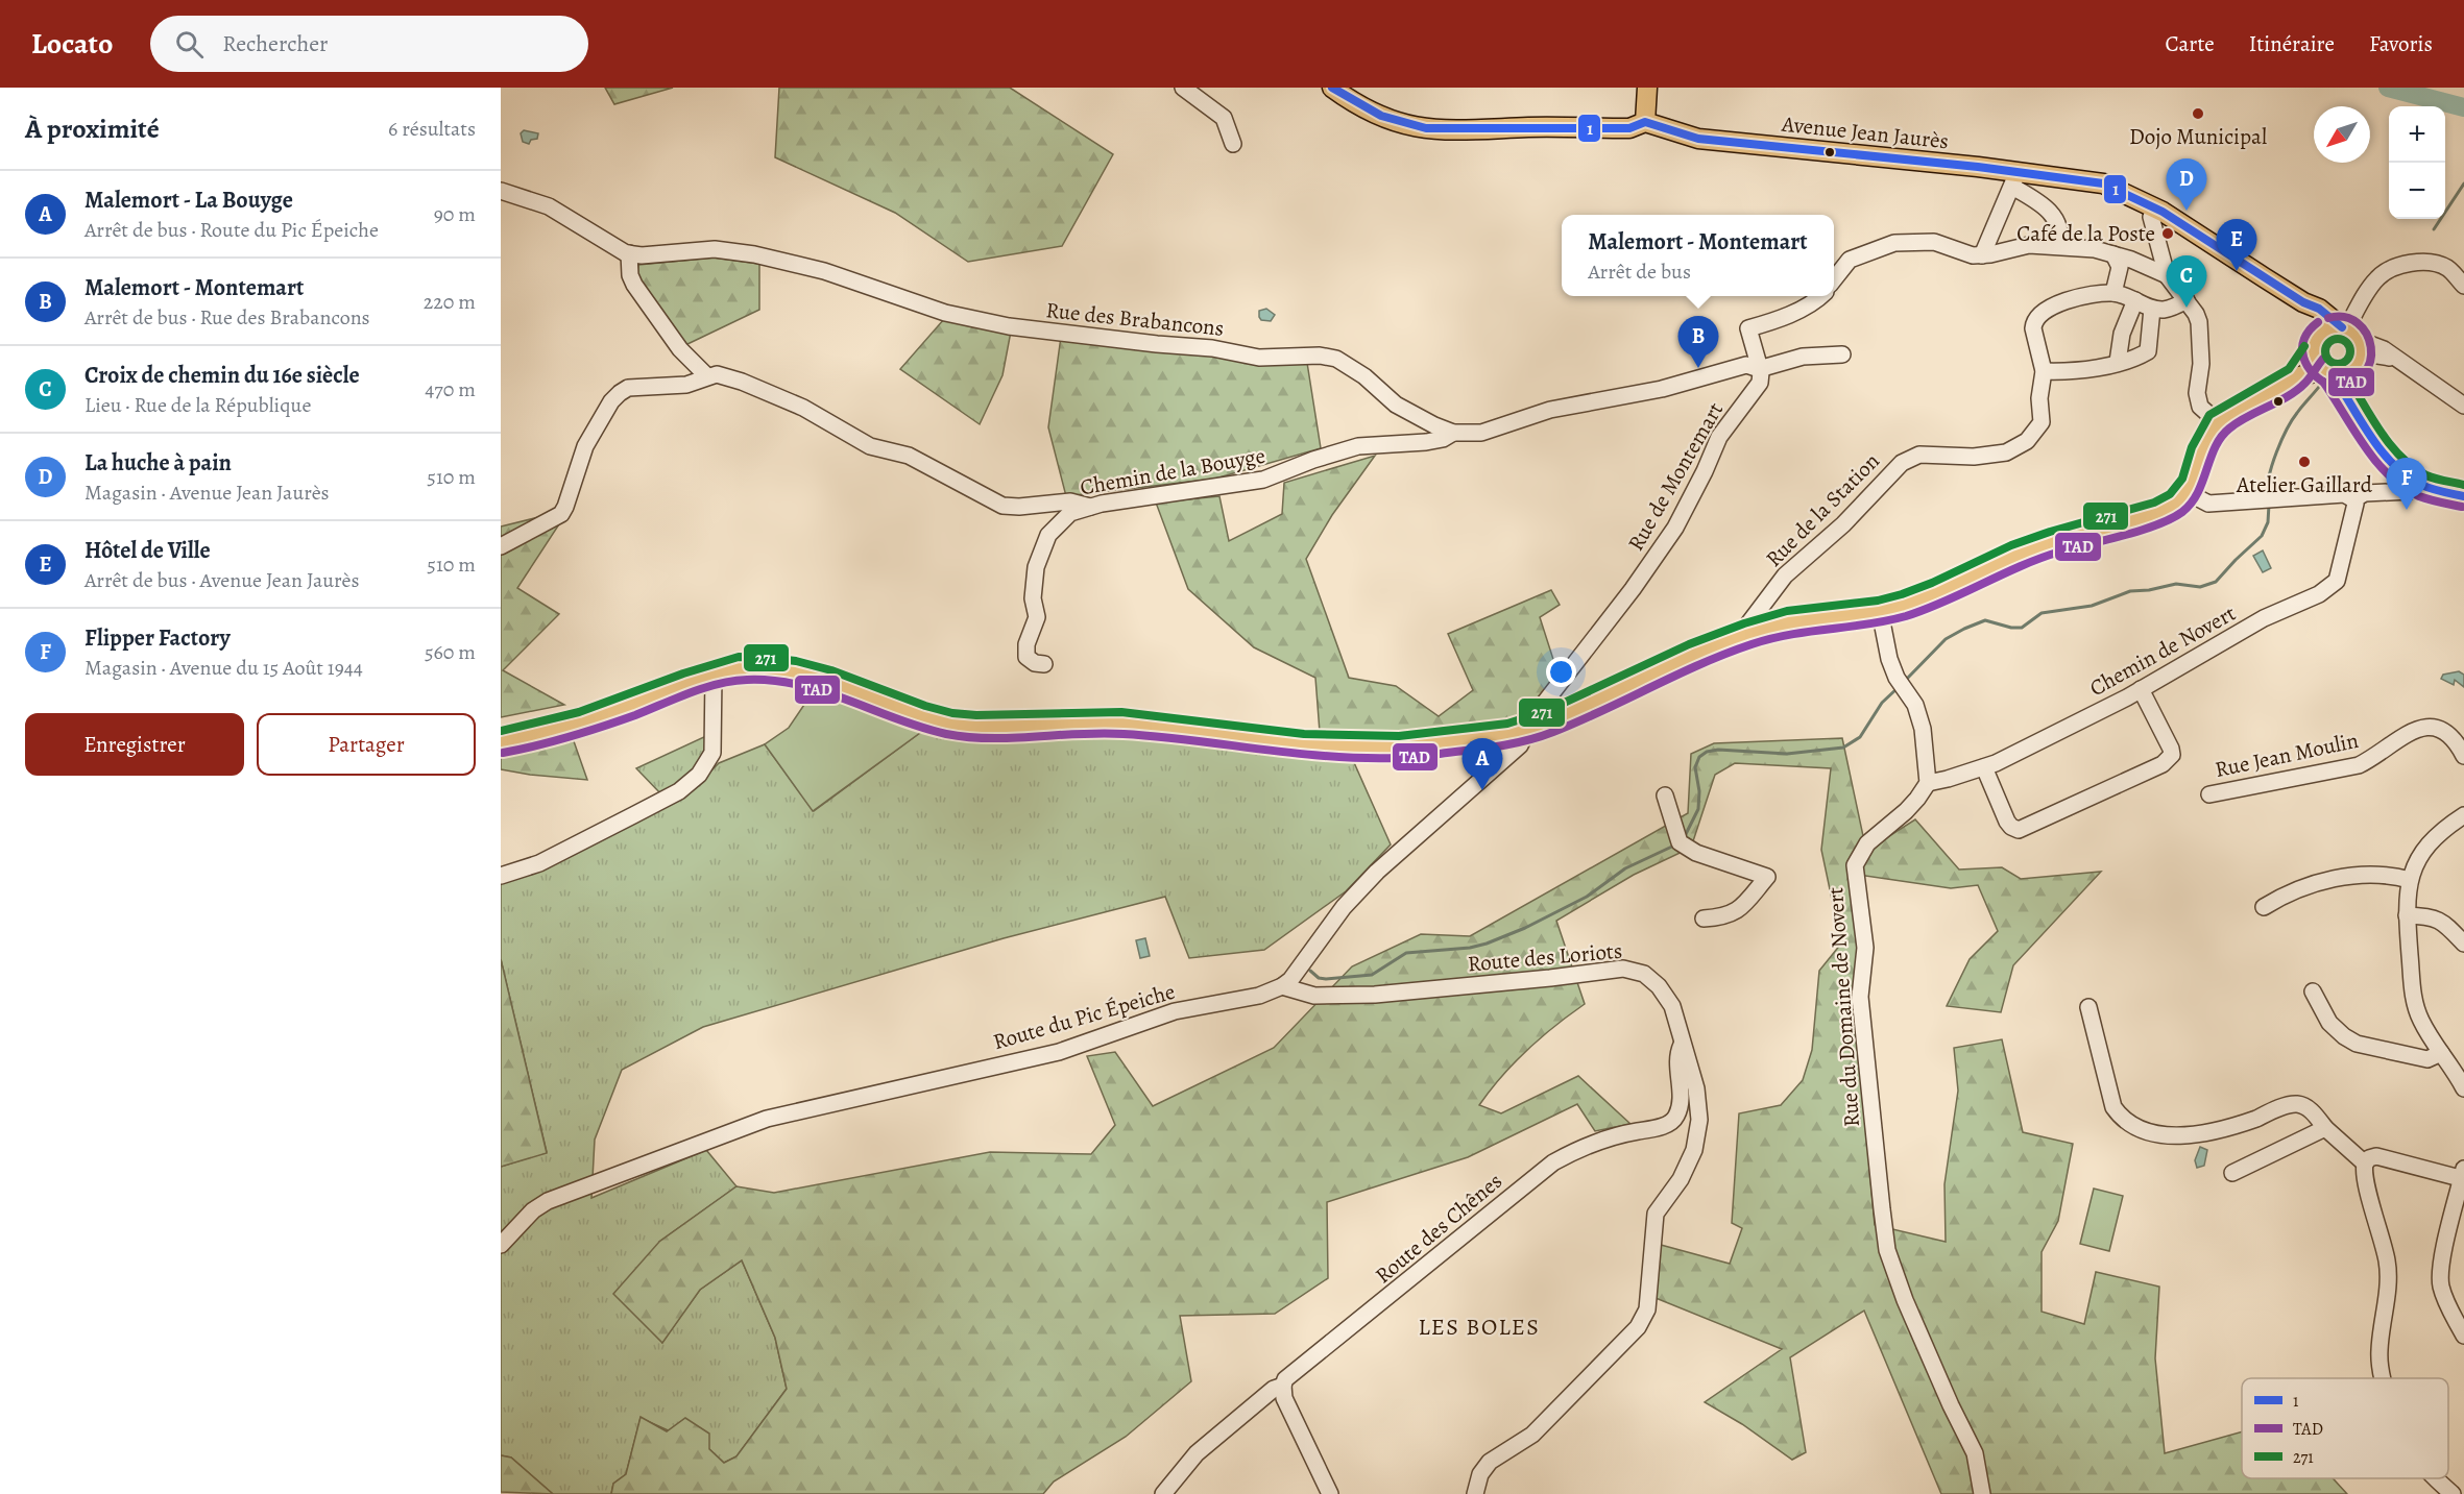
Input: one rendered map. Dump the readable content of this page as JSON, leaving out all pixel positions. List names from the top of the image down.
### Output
{
  "streets": {
    "main road": ["Avenue Jean Jaurès"],
    "street": [
      "Rue des Brabancons",
      "Chemin de la Bouyge",
      "Rue de Montemart",
      "Rue de la Station",
      "Chemin de Novert",
      "Rue Jean Moulin",
      "Route des Loriots",
      "Rue du Domaine de Novert",
      "Route du Pic Épeiche",
      "Route des Chênes"
    ]
  },
  "crossings": [
    ["Rue des Brabancons", "Chemin de la Bouyge"],
    ["Rue des Brabancons", "Rue de Montemart"],
    ["Rue de Montemart", "Route du Pic Épeiche"],
    ["Chemin de Novert", "Rue du Domaine de Novert"],
    ["Route des Loriots", "Route du Pic Épeiche"],
    ["Route des Loriots", "Route des Chênes"]
  ],
  "districts": ["LES BOLES"],
  "places": ["Dojo Municipal", "Café de la Poste", "Atelier Gaillard"],
  "lines": ["transit line 1", "transit line TAD", "transit line 271"],
  "legend": ["1", "TAD", "271"],
  "north": "bottom left",
  "page": {
    "header": "Locato",
    "search": "Rechercher",
    "nav": ["Carte", "Itinéraire", "Favoris"],
    "heading": ["À proximité", "6 résultats"],
    "map_buttons": ["+", "−"],
    "pins": [
      "D",
      "E",
      "C",
      "B",
      "F",
      "A"
    ],
    "list": [
      {
        "mark": "A",
        "name": "Malemort - La Bouyge",
        "note": "Arrêt de bus · Route du Pic Épeiche",
        "value": "90 m"
      },
      {
        "mark": "B",
        "name": "Malemort - Montemart",
        "note": "Arrêt de bus · Rue des Brabancons",
        "value": "220 m"
      },
      {
        "mark": "C",
        "name": "Croix de chemin du 16e siècle",
        "note": "Lieu · Rue de la République",
        "value": "470 m"
      },
      {
        "mark": "D",
        "name": "La huche à pain",
        "note": "Magasin · Avenue Jean Jaurès",
        "value": "510 m"
      },
      {
        "mark": "E",
        "name": "Hôtel de Ville",
        "note": "Arrêt de bus · Avenue Jean Jaurès",
        "value": "510 m"
      },
      {
        "mark": "F",
        "name": "Flipper Factory",
        "note": "Magasin · Avenue du 15 Août 1944",
        "value": "560 m"
      }
    ],
    "popup": ["Malemort - Montemart", "Arrêt de bus"],
    "buttons": ["Enregistrer", "Partager"]
  }
}
